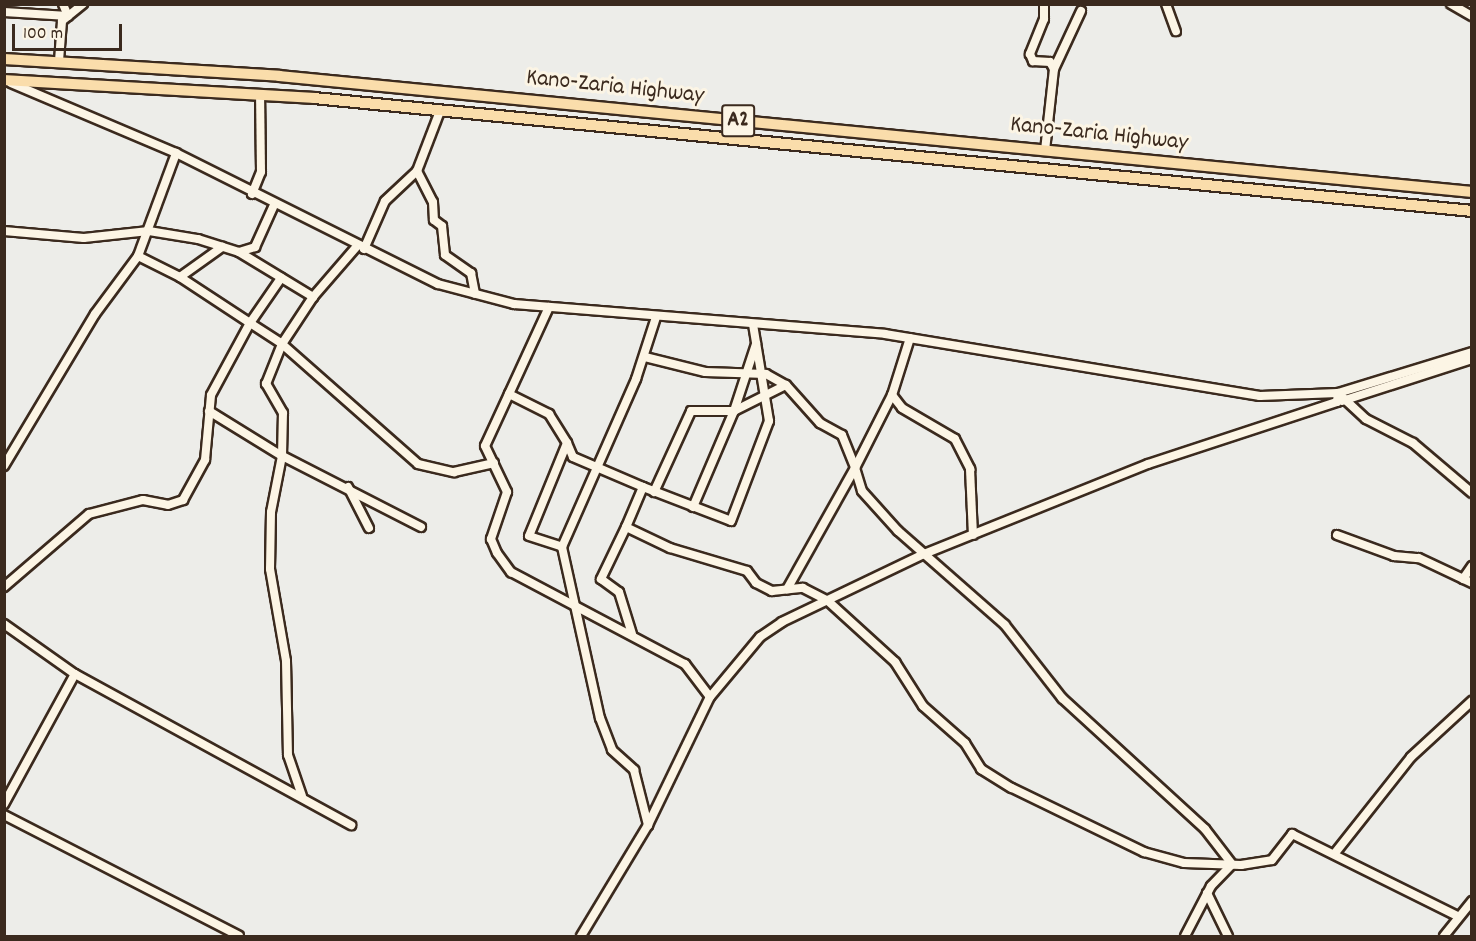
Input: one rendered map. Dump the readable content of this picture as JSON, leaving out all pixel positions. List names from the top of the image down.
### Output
{
  "streets": {
    "highway": ["Kano-Zaria Highway", "A2"]
  },
  "scale_bar": "100 m"
}
